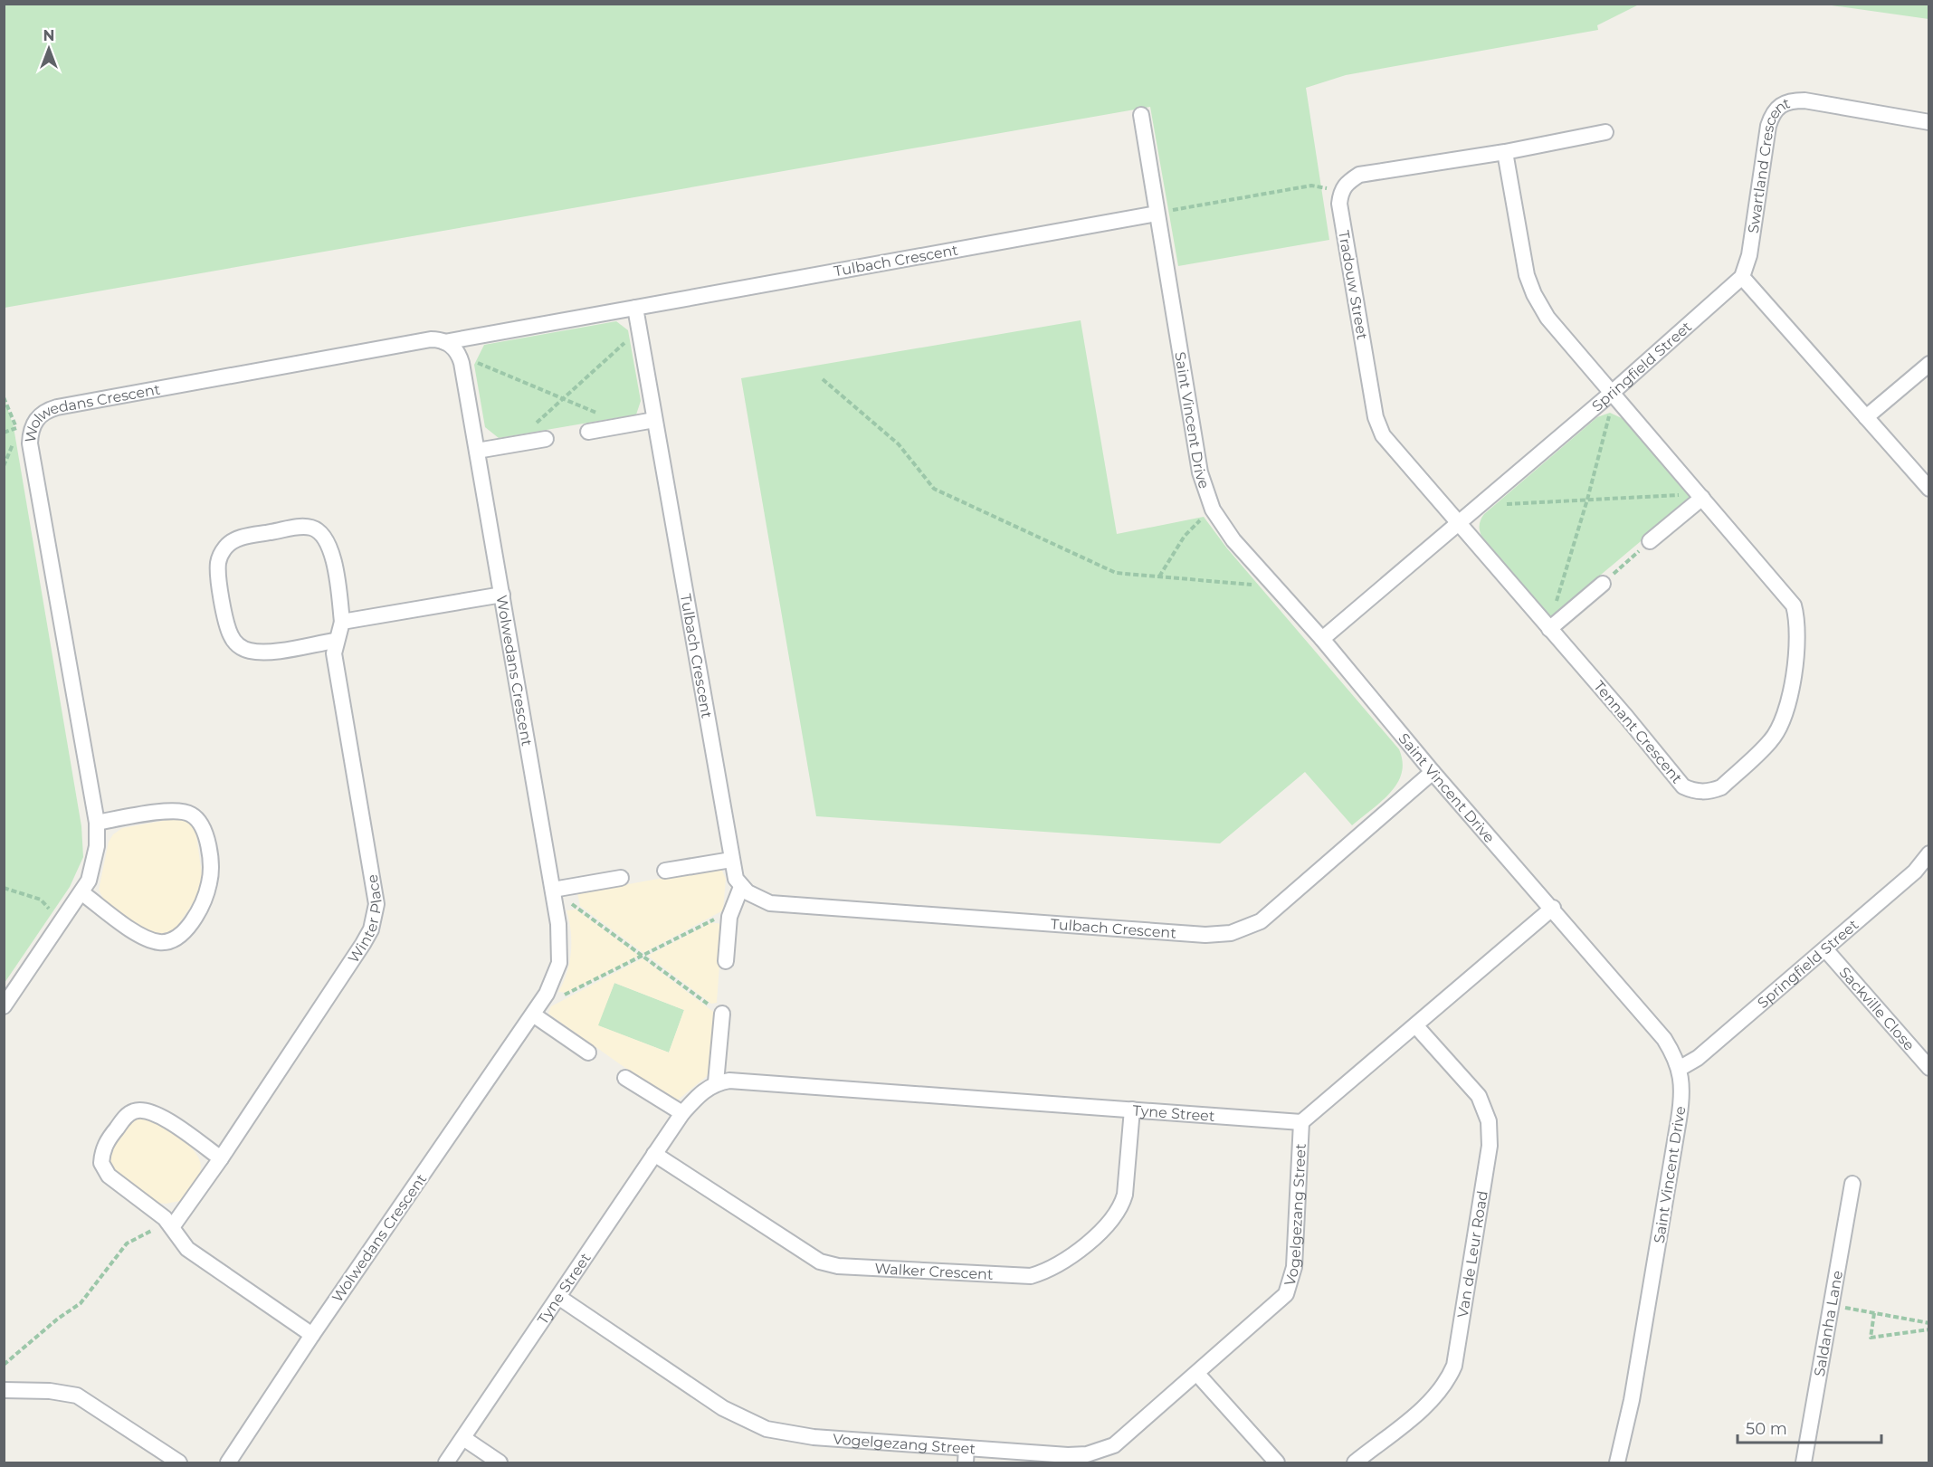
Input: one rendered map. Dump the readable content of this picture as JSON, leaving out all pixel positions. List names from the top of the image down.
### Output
{
  "streets": {
    "street": [
      "Swartland Crescent",
      "Tulbach Crescent",
      "Tradouw Street",
      "Springfield Street",
      "Wolwedans Crescent",
      "Saint Vincent Drive",
      "Tennant Crescent",
      "Winter Place",
      "Sackville Close",
      "Tyne Street",
      "Vogelgezang Street",
      "Van de Leur Road",
      "Walker Crescent",
      "Saldanha Lane"
    ]
  },
  "crossings": [
    ["Swartland Crescent", "Springfield Street"],
    ["Tulbach Crescent", "Wolwedans Crescent"],
    ["Tulbach Crescent", "Saint Vincent Drive"],
    ["Tradouw Street", "Springfield Street"],
    ["Tradouw Street", "Tennant Crescent"],
    ["Springfield Street", "Saint Vincent Drive"],
    ["Springfield Street", "Tennant Crescent"],
    ["Springfield Street", "Sackville Close"],
    ["Tyne Street", "Vogelgezang Street"],
    ["Tyne Street", "Walker Crescent"]
  ],
  "scale_bar": "50 m",
  "north": "top"
}
